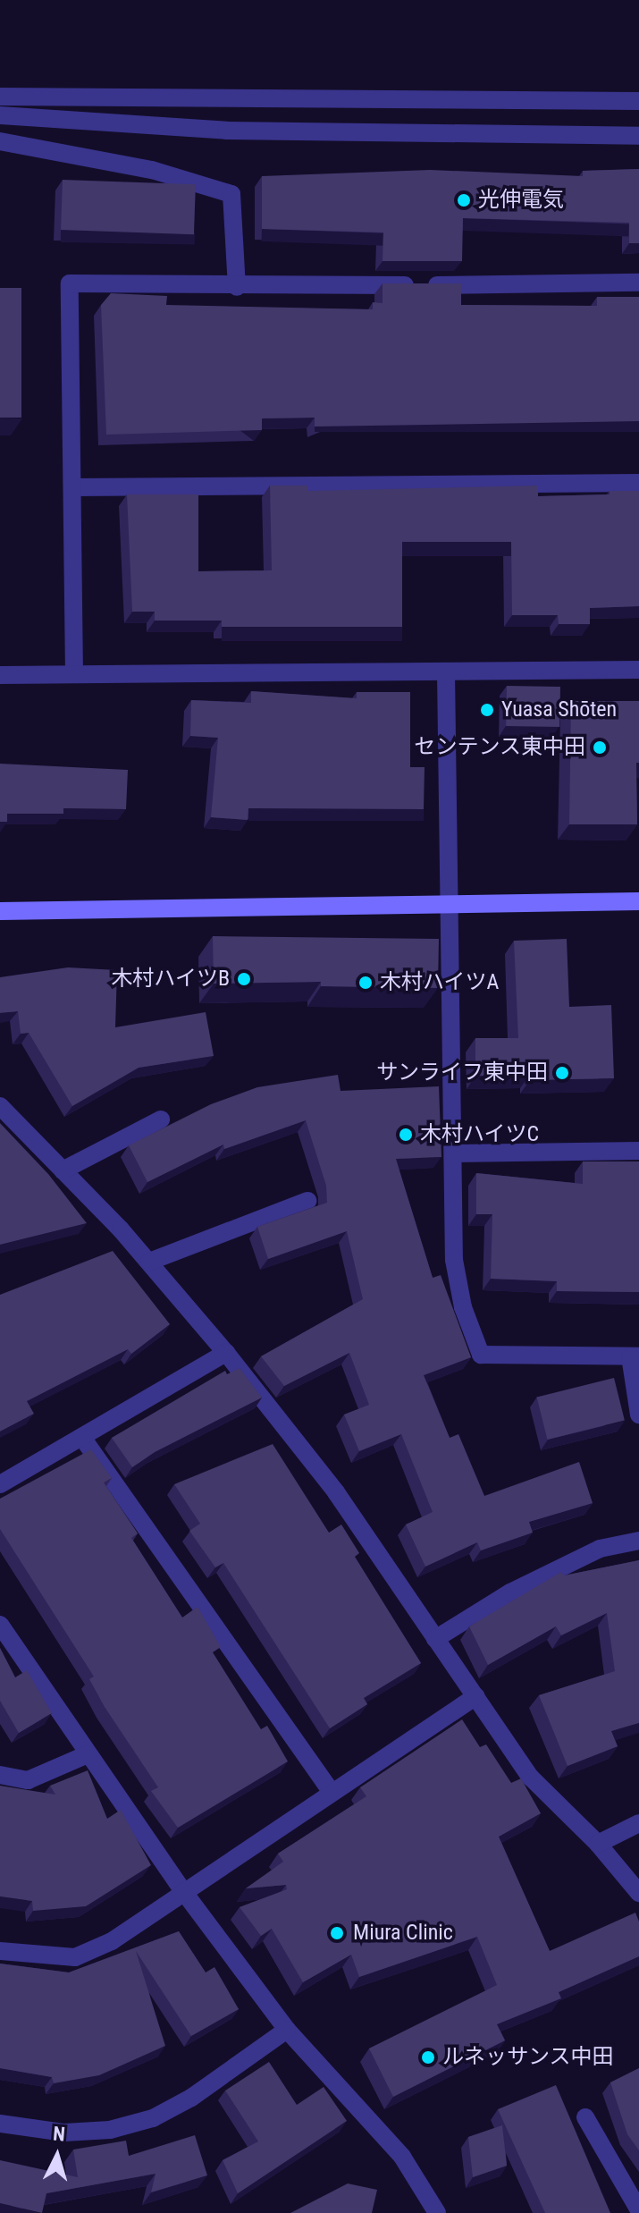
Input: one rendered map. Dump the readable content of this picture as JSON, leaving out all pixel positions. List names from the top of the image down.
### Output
{
  "places": [
    "光伸電気",
    "Yuasa Shōten",
    "センテンス東中田",
    "木村ハイツB",
    "木村ハイツA",
    "サンライフ東中田",
    "木村ハイツC",
    "Miura Clinic",
    "ルネッサンス中田"
  ],
  "north": "top"
}
